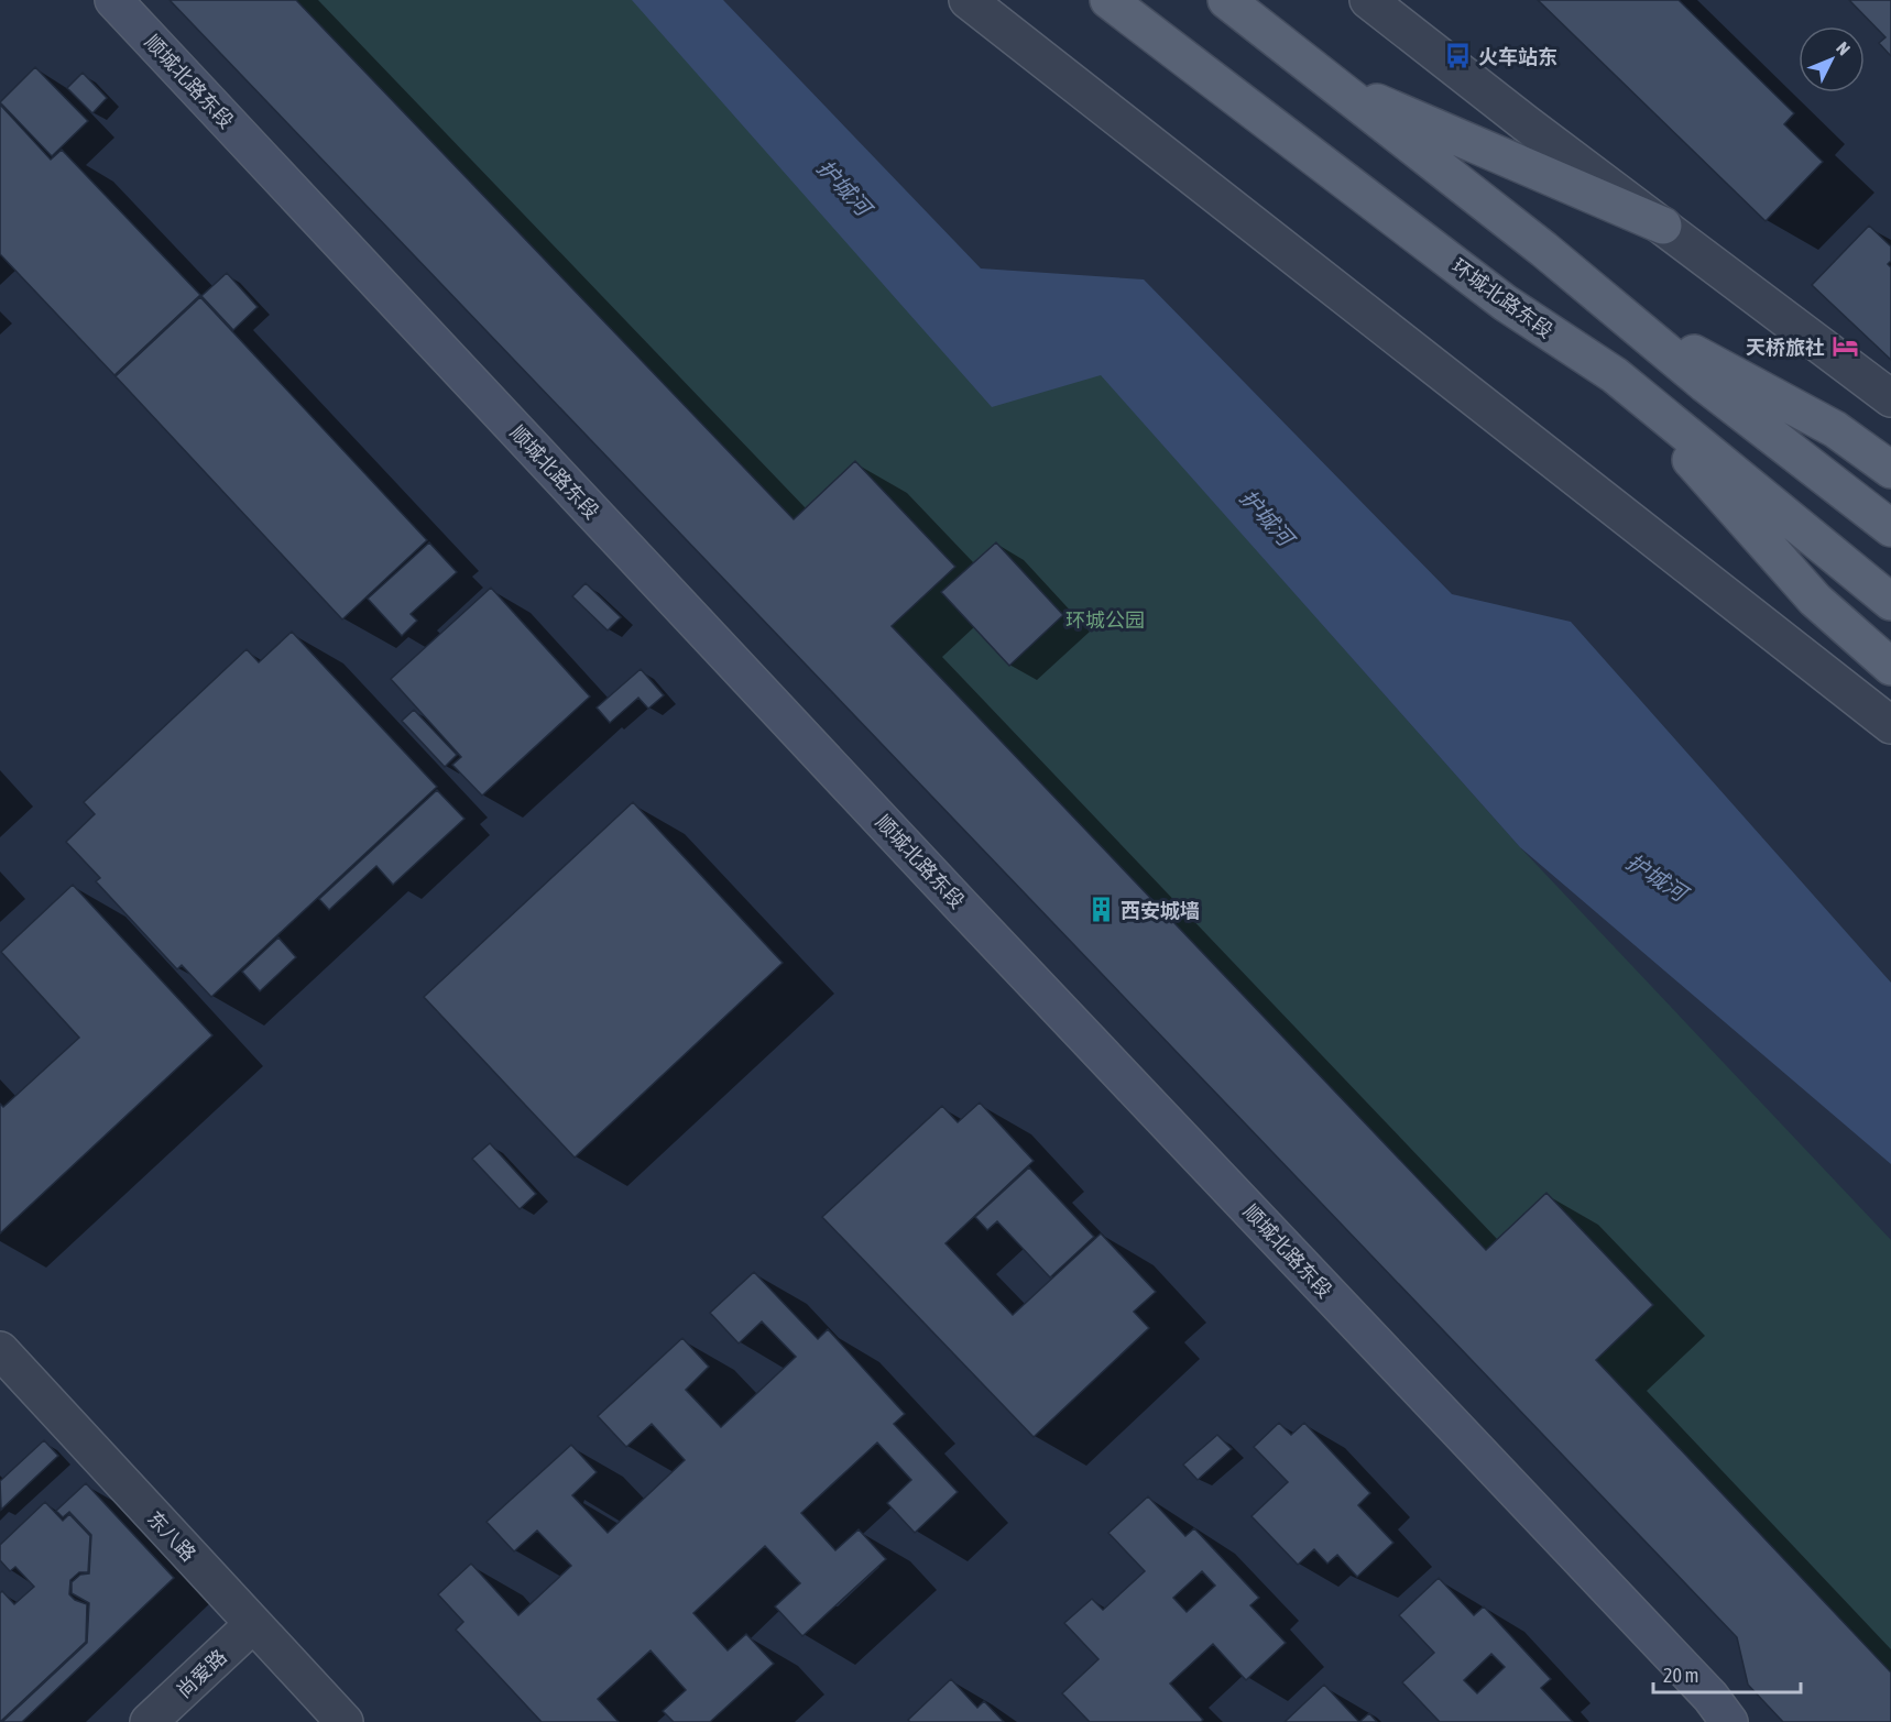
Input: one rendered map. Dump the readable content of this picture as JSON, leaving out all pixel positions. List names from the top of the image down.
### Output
{
  "streets": {
    "main road": ["环城北路东段"],
    "street": ["顺城北路东段", "东八路", "尚爱路"]
  },
  "crossings": [
    ["东八路", "尚爱路"]
  ],
  "water": ["护城河"],
  "parks": ["环城公园"],
  "places": {
    "bus stop": ["火车站东"],
    "hotel": ["天桥旅社"],
    "building": ["西安城墙"]
  },
  "scale_bar": "20 m",
  "north": "top right"
}
